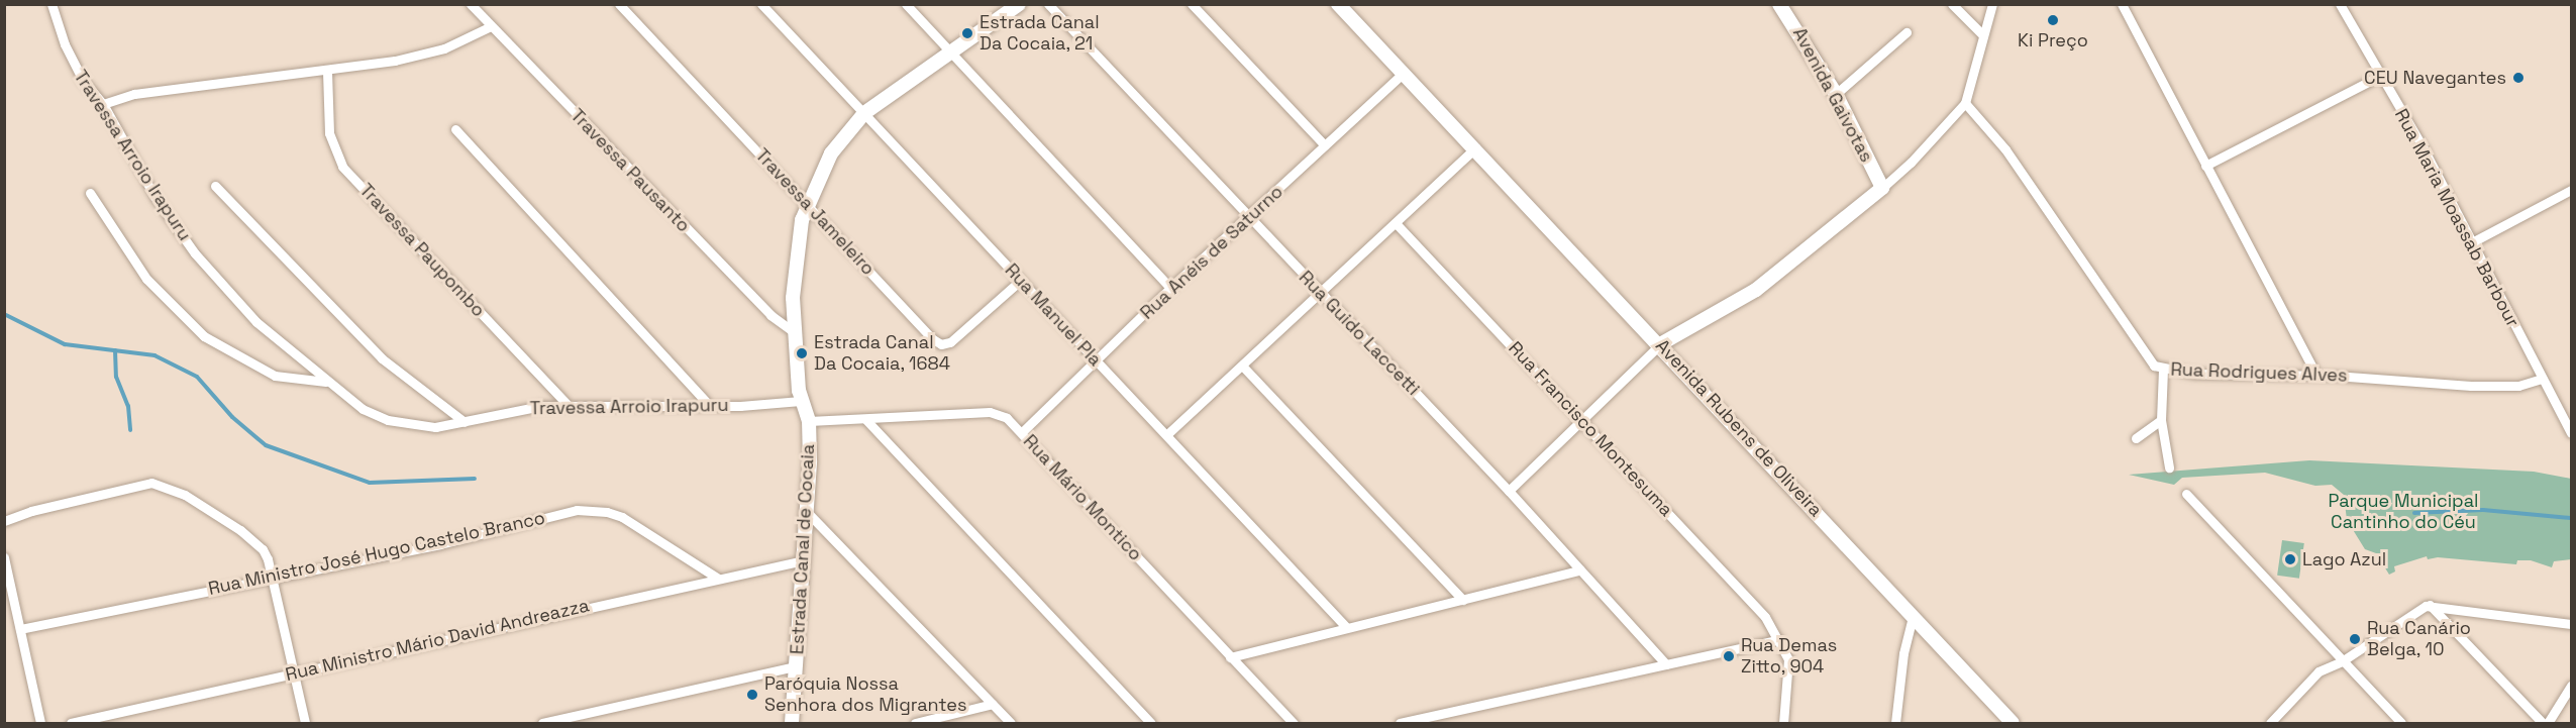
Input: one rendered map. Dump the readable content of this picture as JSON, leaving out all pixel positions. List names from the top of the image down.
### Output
{
  "streets": {
    "main road": ["Avenida Gaivotas", "Avenida Rubens de Oliveira", "Estrada Canal de Cocaia"],
    "street": [
      "Travessa Arroio Irapuru",
      "Travessa Pausanto",
      "Travessa Jameleiro",
      "Rua Maria Moassab Barbour",
      "Travessa Paupombo",
      "Rua Anéis de Saturno",
      "Rua Manuel Pla",
      "Rua Guido Laccetti",
      "Rua Rodrigues Alves",
      "Rua Francisco Montesuma",
      "Rua Mário Montico",
      "Rua Ministro José Hugo Castelo Branco",
      "Rua Ministro Mário David Andreazza"
    ]
  },
  "crossings": [
    ["Travessa Arroio Irapuru", "Travessa Paupombo"],
    ["Travessa Arroio Irapuru", "Estrada Canal de Cocaia"],
    ["Travessa Pausanto", "Estrada Canal de Cocaia"],
    ["Travessa Jameleiro", "Rua Manuel Pla"],
    ["Travessa Jameleiro", "Estrada Canal de Cocaia"],
    ["Rua Maria Moassab Barbour", "Rua Rodrigues Alves"],
    ["Rua Anéis de Saturno", "Rua Manuel Pla"],
    ["Rua Anéis de Saturno", "Rua Guido Laccetti"],
    ["Rua Anéis de Saturno", "Avenida Rubens de Oliveira"],
    ["Rua Anéis de Saturno", "Rua Mário Montico"],
    ["Rua Manuel Pla", "Estrada Canal de Cocaia"],
    ["Rua Mário Montico", "Estrada Canal de Cocaia"],
    ["Estrada Canal de Cocaia", "Rua Ministro Mário David Andreazza"],
    ["Rua Ministro José Hugo Castelo Branco", "Rua Ministro Mário David Andreazza"]
  ],
  "parks": ["Parque Municipal Cantinho do Céu"],
  "places": [
    "Ki Preço",
    "Estrada Canal Da Cocaia, 21",
    "CEU Navegantes",
    "Estrada Canal Da Cocaia, 1684",
    "Lago Azul",
    "Rua Canário Belga, 10",
    "Rua Demas Zitto, 904",
    "Paróquia Nossa Senhora dos Migrantes"
  ]
}
